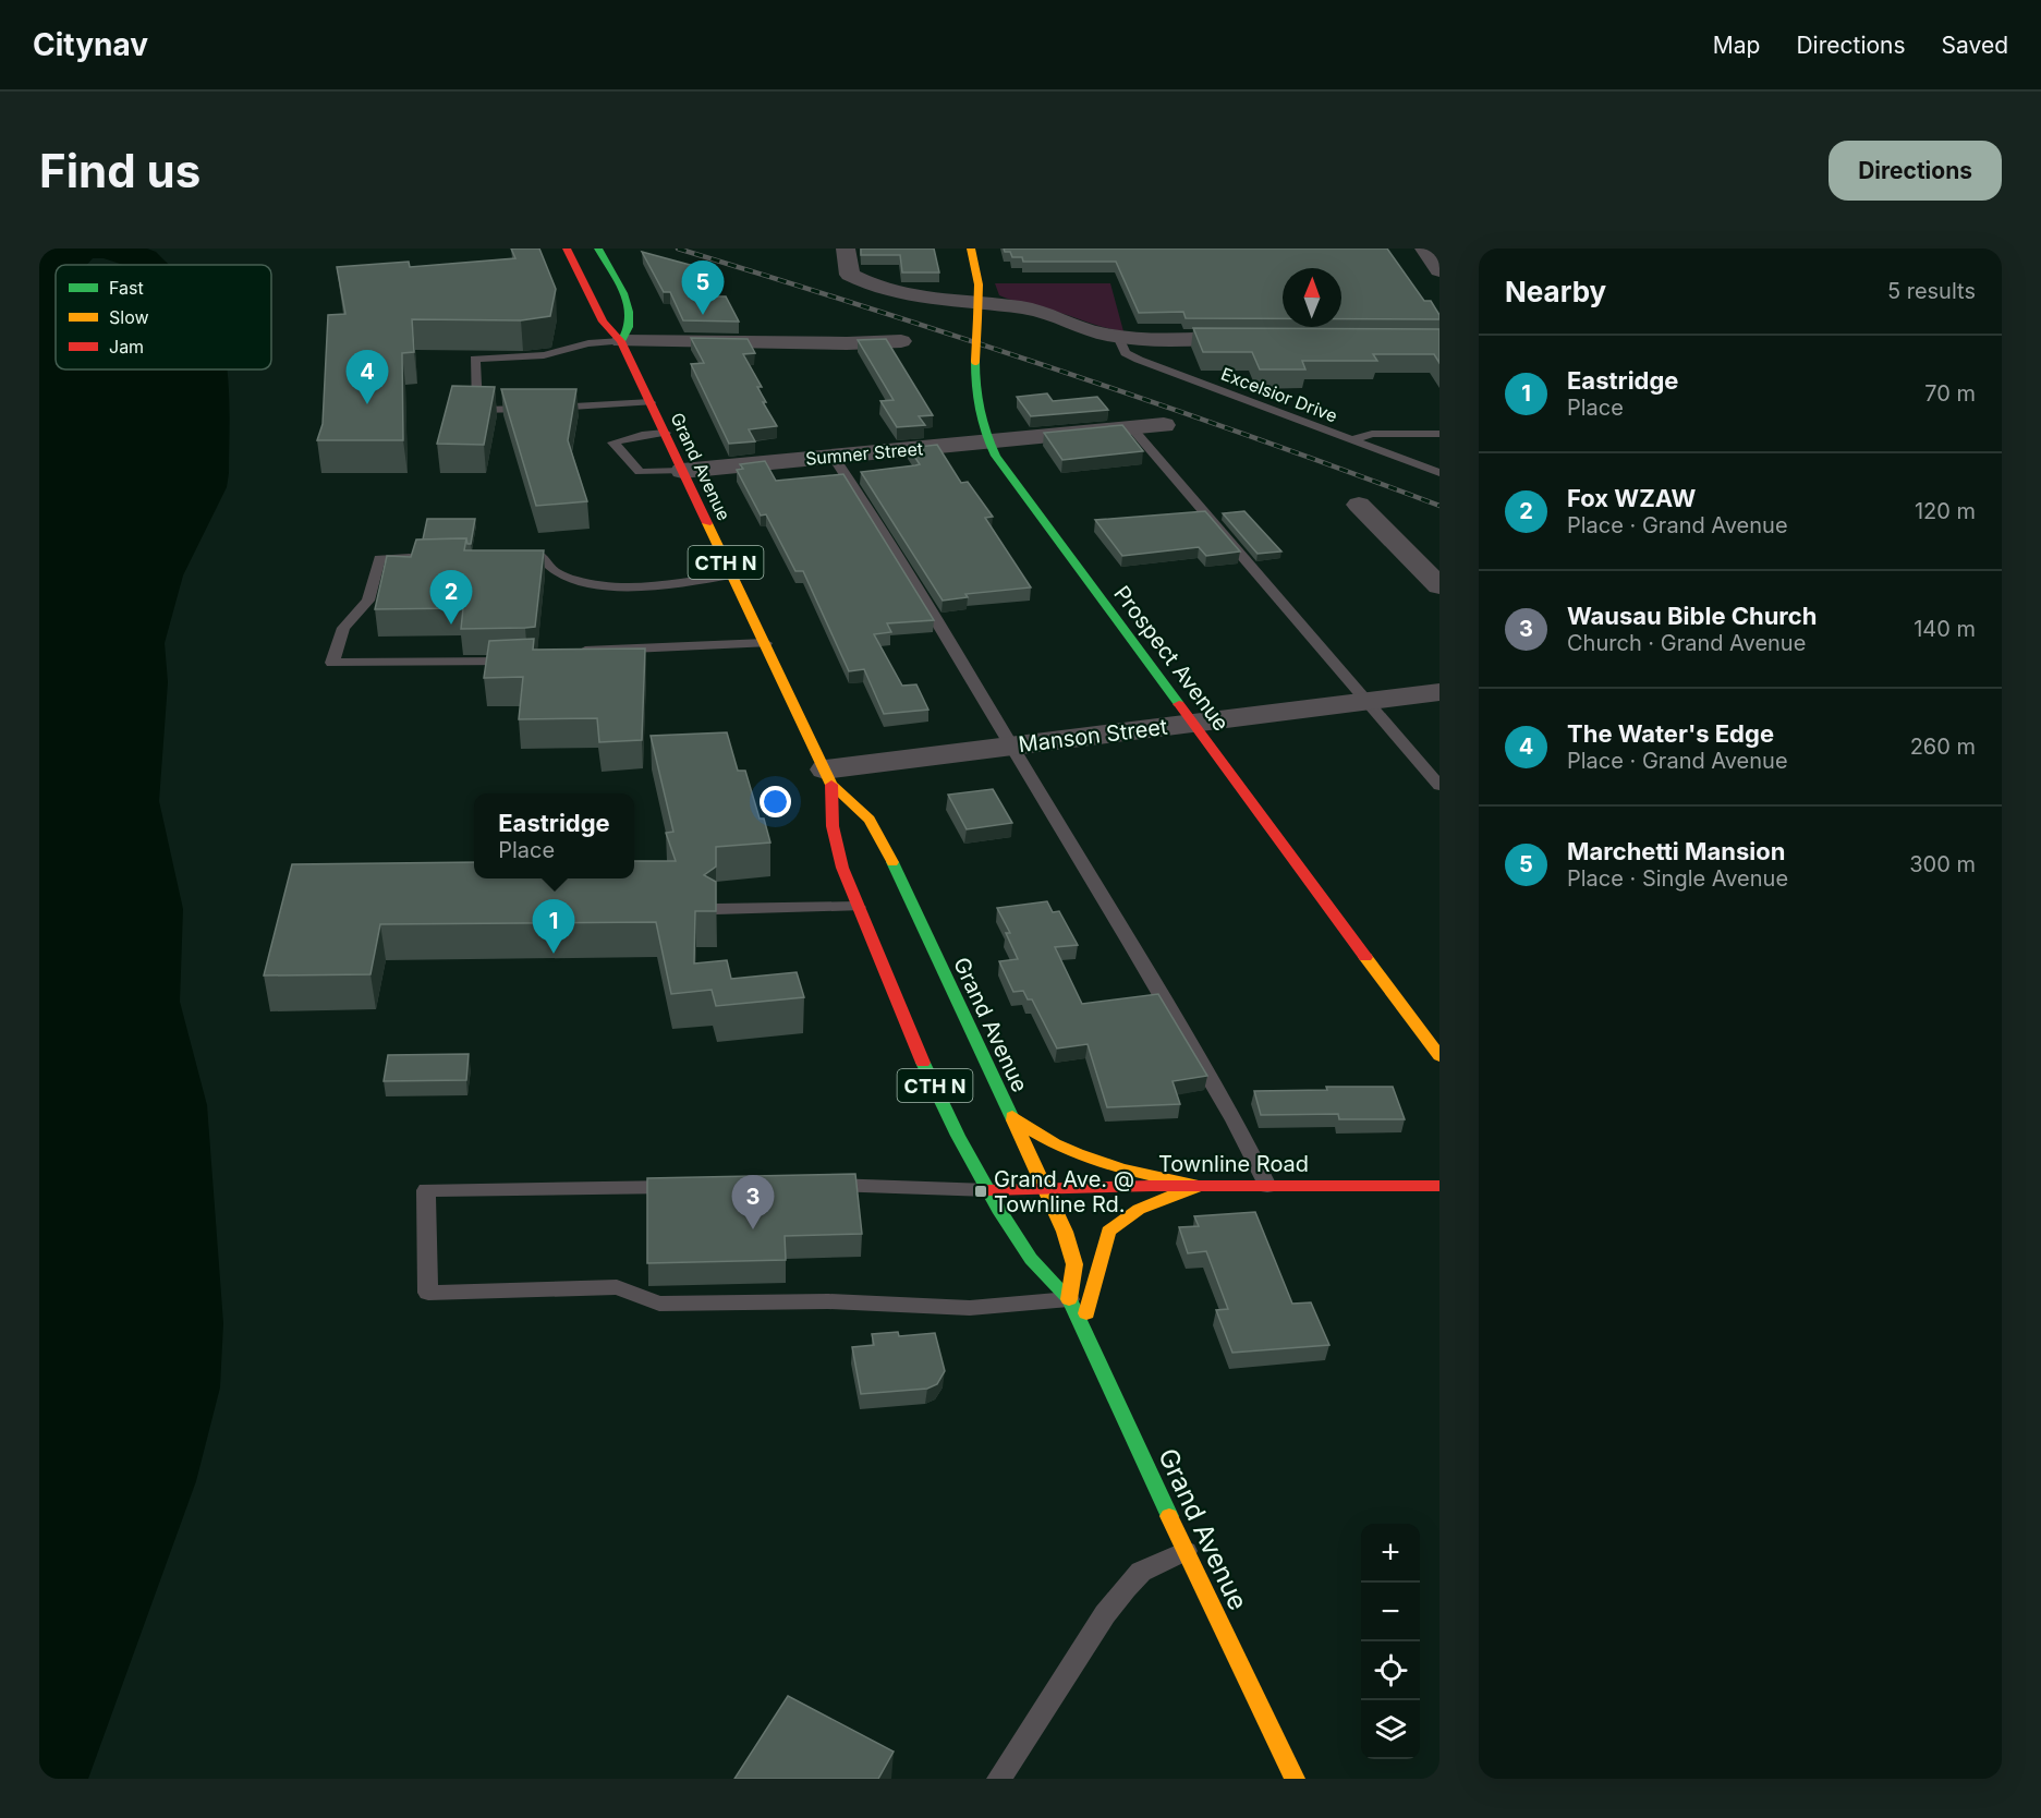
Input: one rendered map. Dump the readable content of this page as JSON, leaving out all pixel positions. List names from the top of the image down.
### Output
{
  "streets": {
    "main road": [
      "Grand Avenue",
      "CTH N",
      "Prospect Avenue",
      "Townline Road"
    ],
    "street": ["Sumner Street", "Manson Street"],
    "lane": ["Excelsior Drive"]
  },
  "crossings": [
    ["Sumner Street", "Grand Avenue"],
    ["Sumner Street", "Prospect Avenue"],
    ["Grand Avenue", "Manson Street"],
    ["Grand Avenue", "Townline Road"],
    ["Prospect Avenue", "Manson Street"]
  ],
  "places": {
    "transit": ["Grand Ave. @ Townline Rd."]
  },
  "legend": ["Fast", "Slow", "Jam"],
  "north": "top",
  "page": {
    "header": "Citynav",
    "nav": ["Map", "Directions", "Saved"],
    "buttons": "Directions",
    "title": "Find us",
    "heading": ["Nearby", "5 results"],
    "pins": [
      "5",
      "4",
      "2",
      "1",
      "3"
    ],
    "list": [
      {
        "mark": "1",
        "name": "Eastridge",
        "note": "Place",
        "value": "70 m"
      },
      {
        "mark": "2",
        "name": "Fox WZAW",
        "note": "Place · Grand Avenue",
        "value": "120 m"
      },
      {
        "mark": "3",
        "name": "Wausau Bible Church",
        "note": "Church · Grand Avenue",
        "value": "140 m"
      },
      {
        "mark": "4",
        "name": "The Water's Edge",
        "note": "Place · Grand Avenue",
        "value": "260 m"
      },
      {
        "mark": "5",
        "name": "Marchetti Mansion",
        "note": "Place · Single Avenue",
        "value": "300 m"
      }
    ],
    "popup": ["Eastridge", "Place"],
    "map_buttons": ["+", "−"]
  }
}
